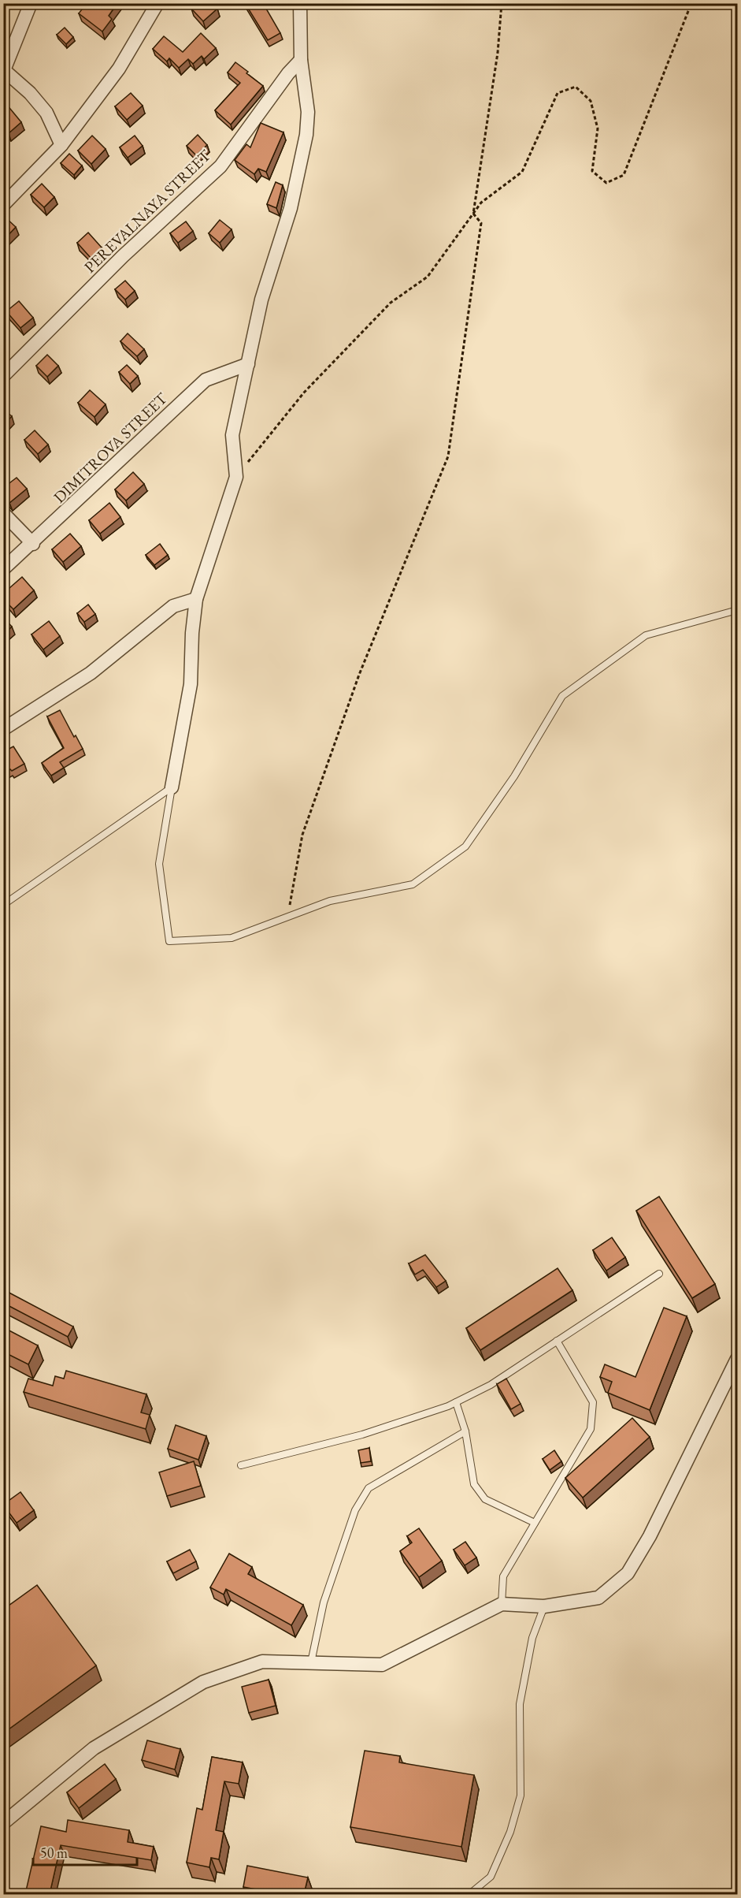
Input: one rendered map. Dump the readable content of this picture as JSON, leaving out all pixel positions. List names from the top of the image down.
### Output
{
  "streets": {
    "street": ["PEREVALNAYA STREET", "DIMITROVA STREET"]
  },
  "scale_bar": "50 m"
}
